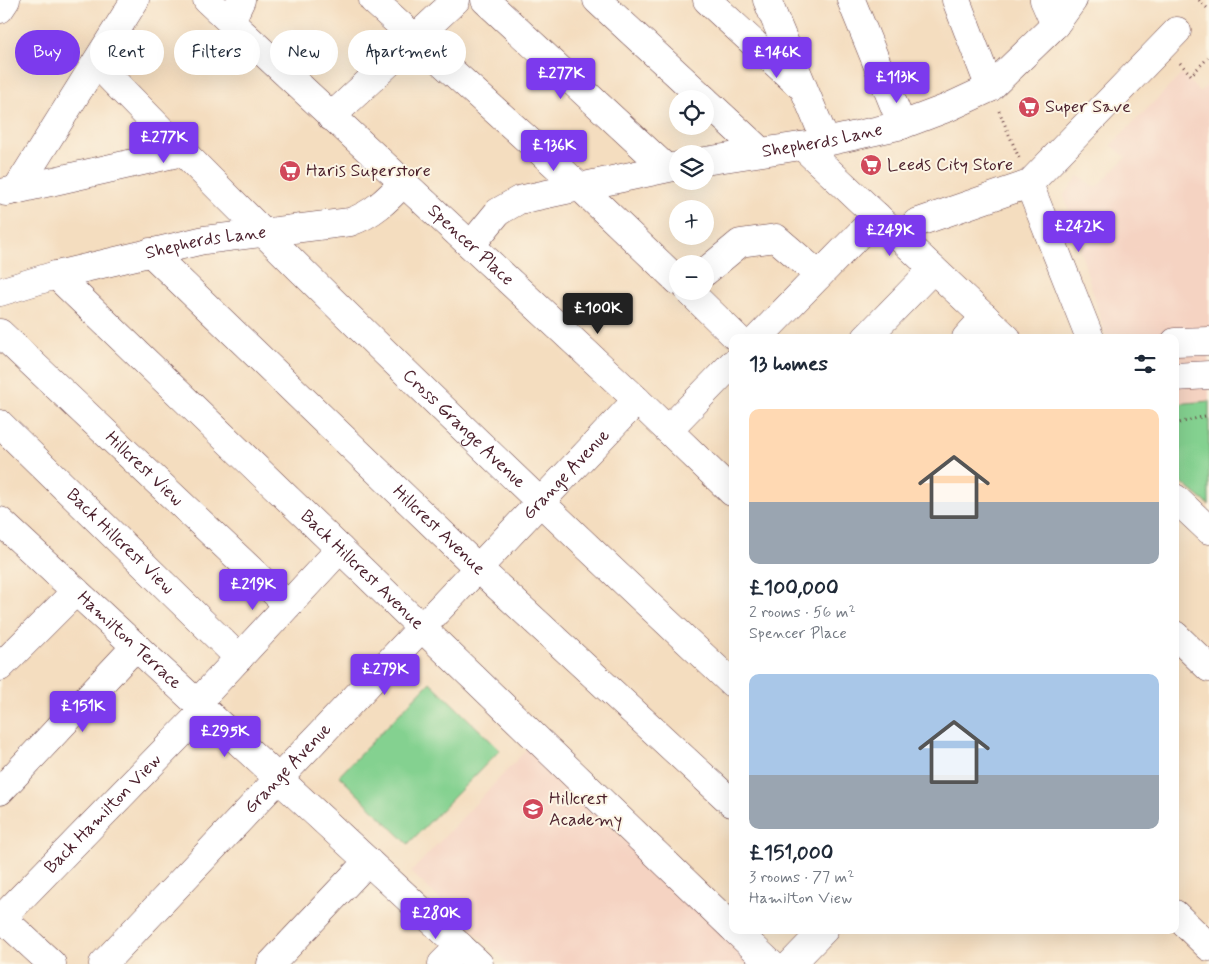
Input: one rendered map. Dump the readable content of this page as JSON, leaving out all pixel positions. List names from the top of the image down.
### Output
{
  "streets": {
    "street": [
      "Shepherds Lane",
      "Spencer Place",
      "Cross Grange Avenue",
      "Hillcrest View",
      "Grange Avenue",
      "Hillcrest Avenue",
      "Back Hillcrest View",
      "Back Hillcrest Avenue",
      "Hamilton Terrace",
      "Back Hamilton View"
    ]
  },
  "crossings": [
    ["Shepherds Lane", "Spencer Place"],
    ["Shepherds Lane", "Cross Grange Avenue"],
    ["Shepherds Lane", "Hillcrest Avenue"],
    ["Shepherds Lane", "Back Hillcrest Avenue"],
    ["Spencer Place", "Grange Avenue"],
    ["Cross Grange Avenue", "Grange Avenue"],
    ["Hillcrest View", "Back Hamilton View"],
    ["Grange Avenue", "Hillcrest Avenue"],
    ["Grange Avenue", "Back Hillcrest Avenue"],
    ["Grange Avenue", "Hamilton Terrace"],
    ["Back Hillcrest View", "Back Hamilton View"],
    ["Back Hillcrest Avenue", "Back Hamilton View"],
    ["Hamilton Terrace", "Back Hamilton View"]
  ],
  "places": {
    "supermarket": ["Super Save", "Leeds City Store", "Haris Superstore"],
    "school or university": ["Hillcrest Academy"]
  },
  "page": {
    "chip": [
      "Buy",
      "Rent",
      "Filters",
      "New",
      "Apartment"
    ],
    "price": [
      "£146K",
      "£277K",
      "£113K",
      "£277K",
      "£136K",
      "£242K",
      "£249K",
      "£100K",
      "£219K",
      "£279K",
      "£151K",
      "£295K",
      "£280K"
    ],
    "map_buttons": ["+", "−"],
    "heading": "13 homes",
    "list": [
      {
        "name": "£100,000",
        "note": "2 rooms · 56 m² · Spencer Place"
      },
      {
        "name": "£151,000",
        "note": "3 rooms · 77 m² · Hamilton View"
      }
    ]
  }
}
